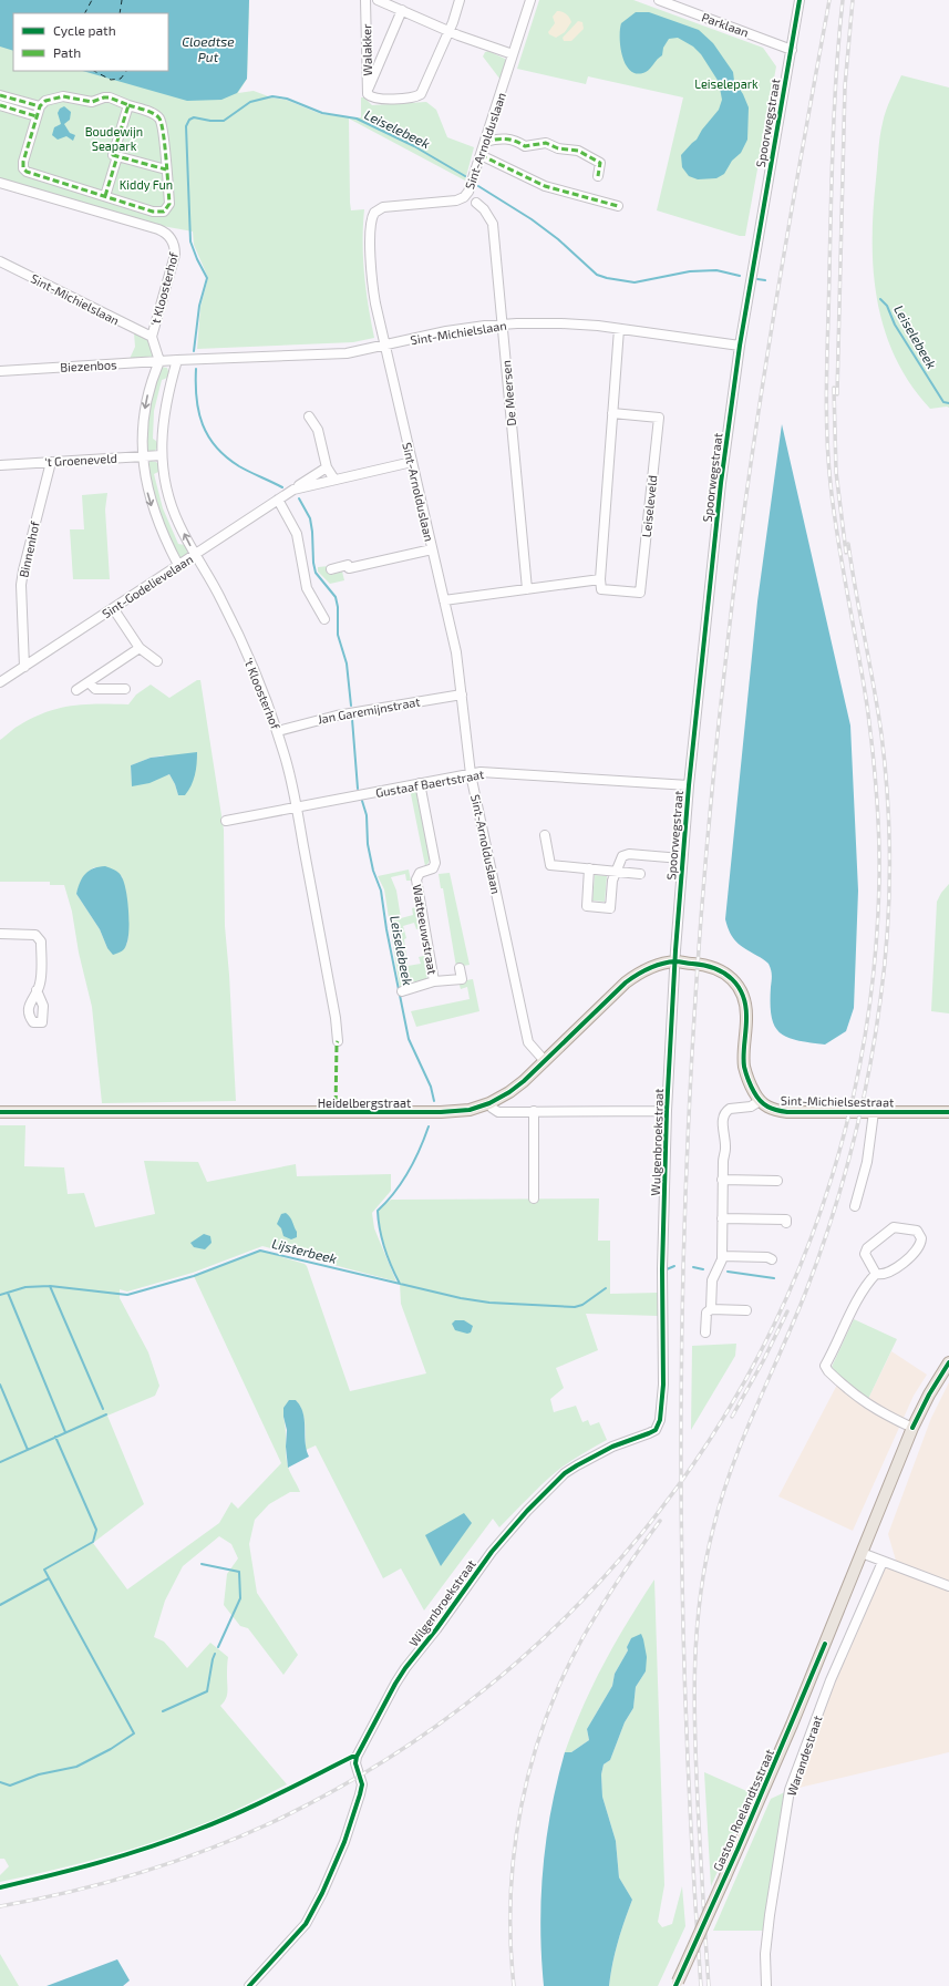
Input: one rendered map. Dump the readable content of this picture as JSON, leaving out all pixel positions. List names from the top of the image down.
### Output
{
  "streets": {
    "main road": ["Sint-Michielsestraat", "Heidelbergstraat", "Gaston Roelandtsstraat"],
    "street": [
      "Parklaan",
      "Walakker",
      "Spoorwegstraat",
      "Sint-Arnolduslaan",
      "'t Kloosterhof",
      "Sint-Michielslaan",
      "Biezenbos",
      "De Meersen",
      "'t Groeneveld",
      "Leiseleveld",
      "Binnenhof",
      "Sint-Godelievelaan",
      "Jan Garemijnstraat",
      "Gustaaf Baertstraat",
      "Watteeuwstraat",
      "Wulgenbroekstraat",
      "Wilgenbroekstraat",
      "Warandestraat"
    ]
  },
  "crossings": [
    ["Parklaan", "Spoorwegstraat"],
    ["Spoorwegstraat", "Sint-Michielslaan"],
    ["Spoorwegstraat", "Gustaaf Baertstraat"],
    ["Spoorwegstraat", "Heidelbergstraat"],
    ["Spoorwegstraat", "Wulgenbroekstraat"],
    ["Sint-Arnolduslaan", "Sint-Michielslaan"],
    ["Sint-Arnolduslaan", "Sint-Godelievelaan"],
    ["Sint-Arnolduslaan", "Jan Garemijnstraat"],
    ["Sint-Arnolduslaan", "Gustaaf Baertstraat"],
    ["Sint-Arnolduslaan", "Heidelbergstraat"],
    ["'t Kloosterhof", "Sint-Michielslaan"],
    ["'t Kloosterhof", "Biezenbos"],
    ["'t Kloosterhof", "'t Groeneveld"],
    ["'t Kloosterhof", "Sint-Godelievelaan"],
    ["'t Kloosterhof", "Jan Garemijnstraat"],
    ["'t Kloosterhof", "Gustaaf Baertstraat"],
    ["Sint-Michielslaan", "Biezenbos"],
    ["Sint-Michielslaan", "De Meersen"],
    ["'t Groeneveld", "Binnenhof"],
    ["Binnenhof", "Sint-Godelievelaan"],
    ["Gustaaf Baertstraat", "Watteeuwstraat"],
    ["Heidelbergstraat", "Wulgenbroekstraat"],
    ["Wulgenbroekstraat", "Wilgenbroekstraat"]
  ],
  "water": ["Cloedtse Put", "Leiselebeek", "Lijsterbeek"],
  "parks": ["Leiselepark", "Boudewijn Seapark", "Kiddy Fun"],
  "legend": ["Cycle path", "Path"]
}
